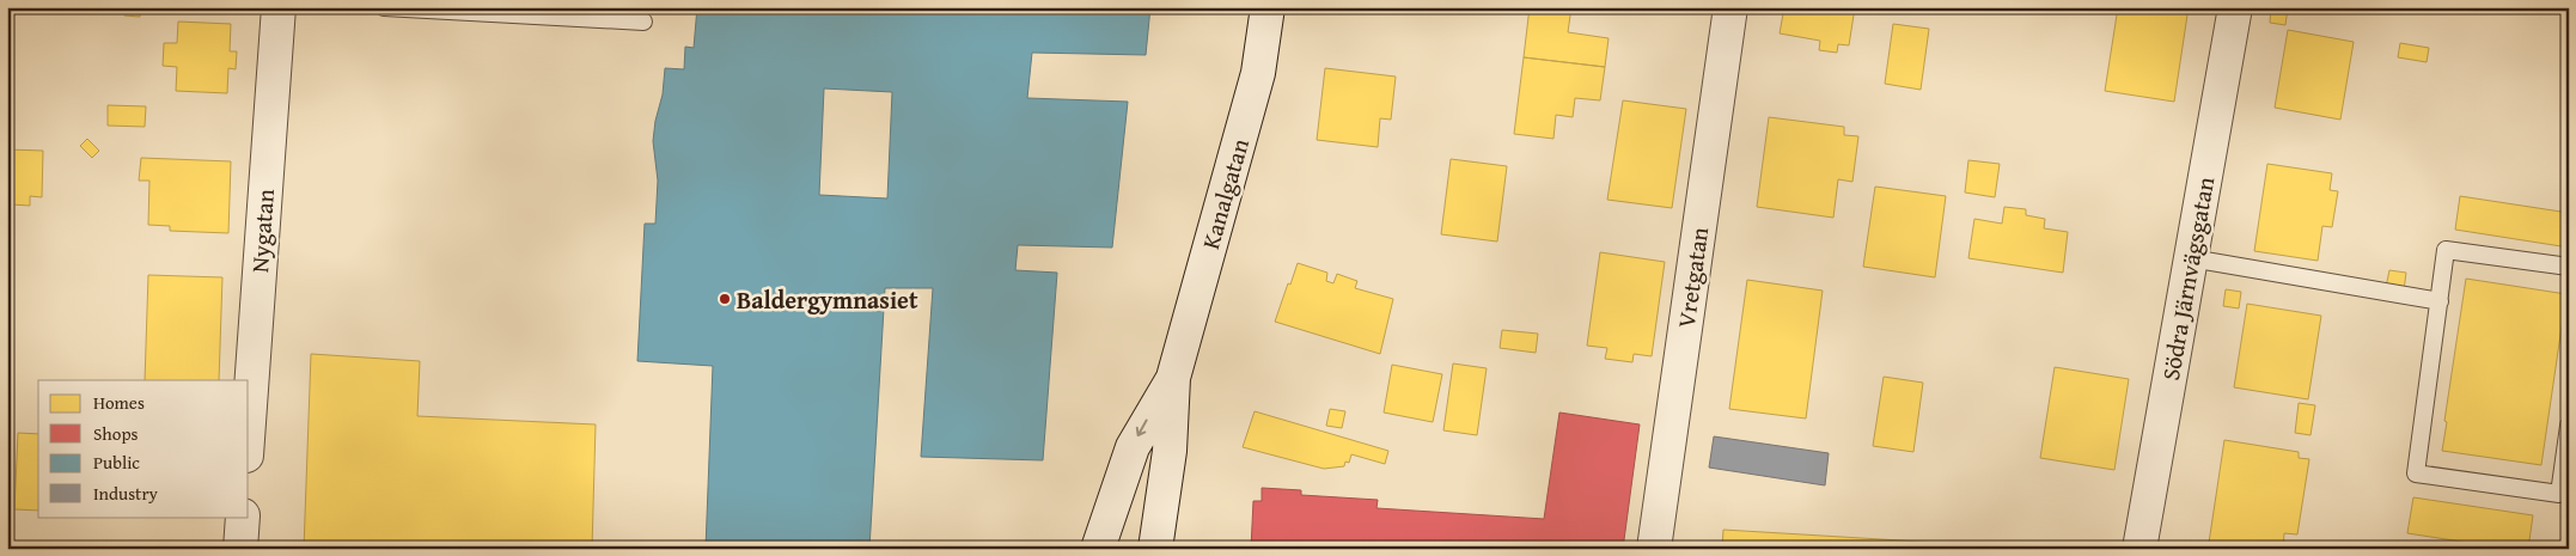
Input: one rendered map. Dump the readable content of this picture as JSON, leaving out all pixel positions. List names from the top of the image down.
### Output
{
  "streets": {
    "street": [
      "Kanalgatan",
      "Nygatan",
      "Vretgatan",
      "Södra Järnvägsgatan"
    ]
  },
  "places": ["Baldergymnasiet"],
  "legend": [
    "Homes",
    "Shops",
    "Public",
    "Industry"
  ]
}
